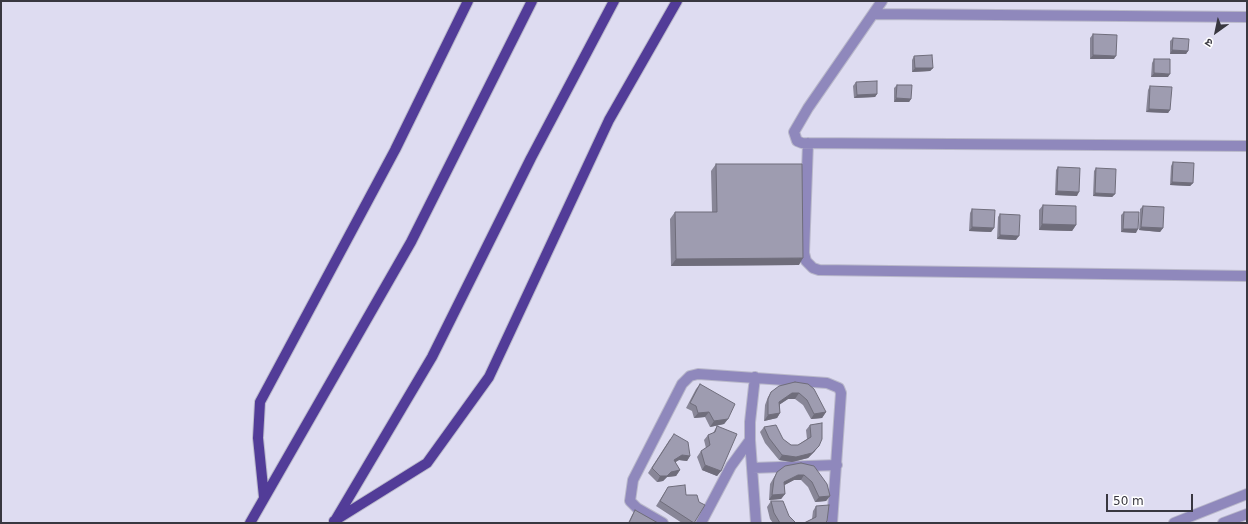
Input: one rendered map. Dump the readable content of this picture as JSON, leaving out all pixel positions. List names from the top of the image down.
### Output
{
  "scale_bar": "50 m",
  "north": "bottom left"
}
